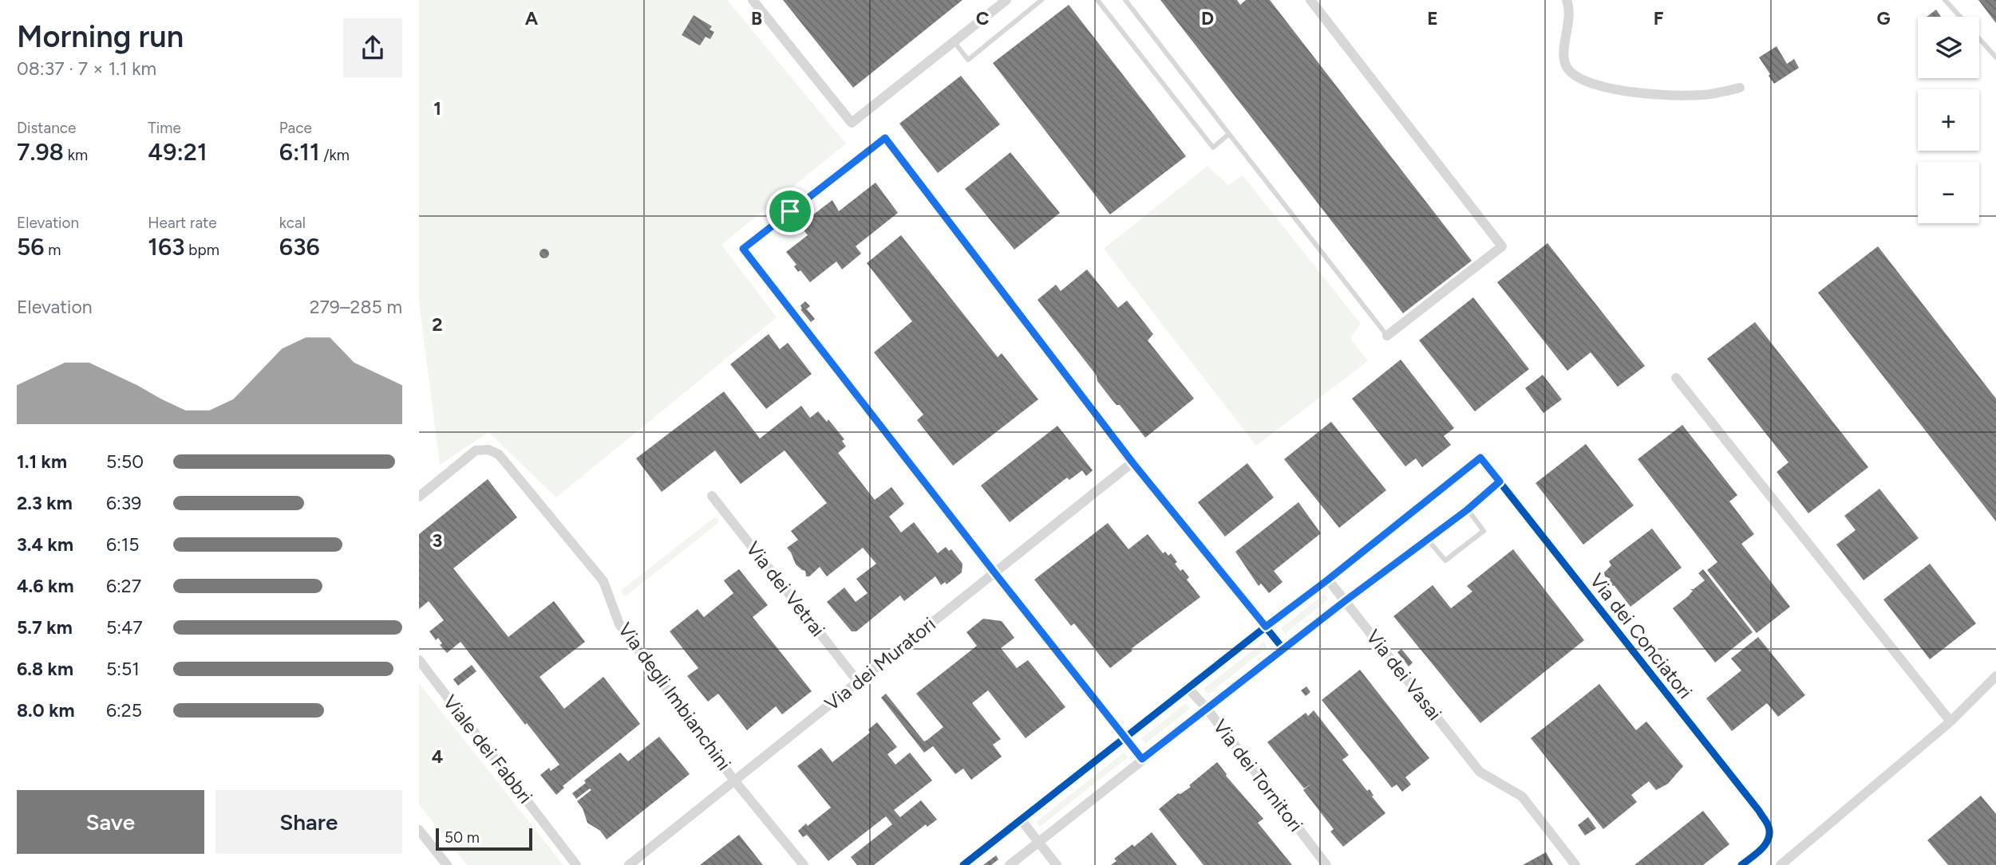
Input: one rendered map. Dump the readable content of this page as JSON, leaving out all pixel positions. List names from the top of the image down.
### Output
{
  "streets": {
    "street": [
      "Via dei Vetrai",
      "Via dei Conciatori",
      "Via dei Muratori",
      "Via dei Vasai",
      "Via degli Imbianchini",
      "Viale dei Fabbri",
      "Via dei Tornitori"
    ]
  },
  "crossings": [
    ["Via dei Vetrai", "Via dei Muratori"],
    ["Via dei Conciatori", "Via dei Vasai"],
    ["Via dei Muratori", "Via degli Imbianchini"]
  ],
  "scale_bar": "50 m",
  "page": {
    "heading": ["Morning run", "08:37 · 7 × 1.1 km"],
    "map_buttons": ["+", "−"],
    "stats": [
      ["Distance", "7.98 km"],
      ["Time", "49:21"],
      ["Pace", "6:11 /km"],
      ["Elevation", "56 m"],
      ["Heart rate", "163 bpm"],
      ["kcal", "636"]
    ],
    "chart": ["Elevation", "279–285 m"],
    "list": [
      {
        "name": "1.1 km",
        "note": "5:50"
      },
      {
        "name": "2.3 km",
        "note": "6:39"
      },
      {
        "name": "3.4 km",
        "note": "6:15"
      },
      {
        "name": "4.6 km",
        "note": "6:27"
      },
      {
        "name": "5.7 km",
        "note": "5:47"
      },
      {
        "name": "6.8 km",
        "note": "5:51"
      },
      {
        "name": "8.0 km",
        "note": "6:25"
      }
    ],
    "buttons": ["Save", "Share"],
    "scale": "50 m"
  },
  "grid": {
    "columns": [
      "A",
      "B",
      "C",
      "D",
      "E",
      "F",
      "G"
    ],
    "rows": [
      "1",
      "2",
      "3",
      "4"
    ]
  }
}
